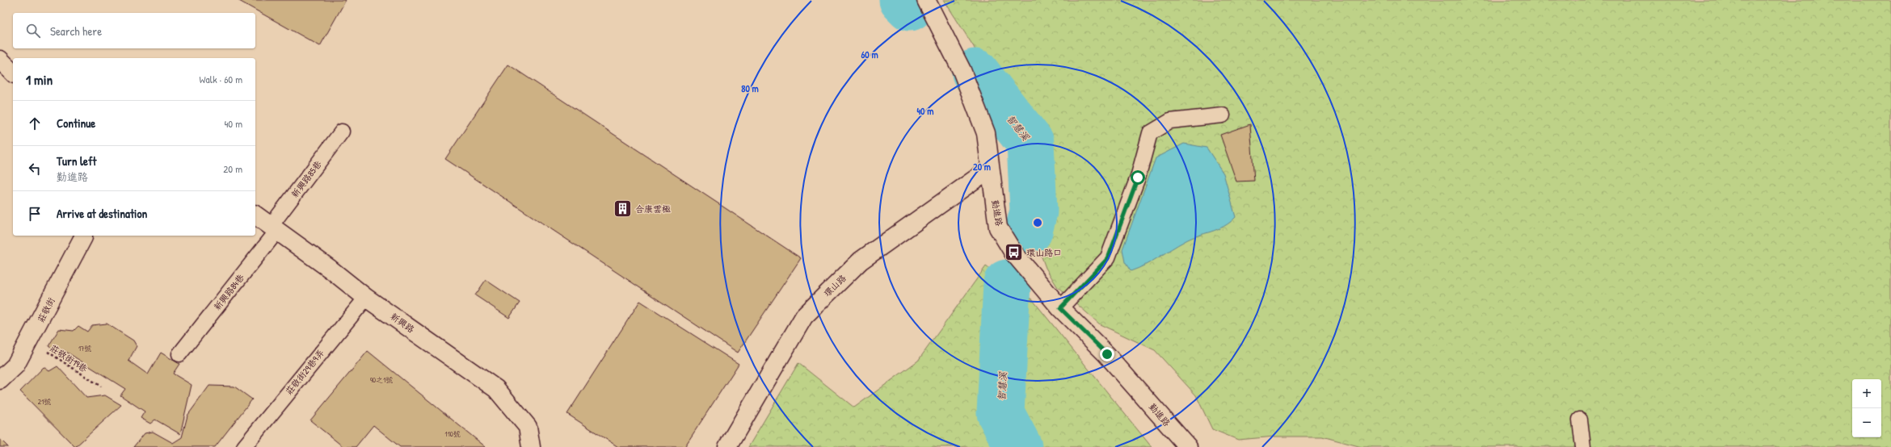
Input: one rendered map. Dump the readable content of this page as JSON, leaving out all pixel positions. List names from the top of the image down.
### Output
{
  "streets": {
    "street": [
      "勤進路",
      "環山路",
      "莊敬街",
      "新興路"
    ],
    "lane": ["新興路85巷", "新興路84巷", "莊敬街29巷9弄"],
    "path": ["莊敬街19巷"]
  },
  "crossings": [
    ["新興路85巷", "新興路84巷"],
    ["新興路85巷", "新興路"],
    ["勤進路", "環山路"],
    ["新興路84巷", "新興路"],
    ["莊敬街", "莊敬街19巷"],
    ["新興路", "莊敬街29巷9弄"]
  ],
  "water": ["智慧溪"],
  "places": {
    "building": ["合康雲極"],
    "bus stop": ["環山路口"]
  },
  "house_numbers": [
    "17號",
    "90之1號",
    "21號",
    "110號"
  ],
  "page": {
    "search": "Search here",
    "heading": ["1 min", "Walk · 60 m"],
    "list": [
      ["Continue", "40 m"],
      ["Turn left", "勤進路", "20 m"],
      "Arrive at destination"
    ],
    "map_buttons": ["+", "−"]
  },
  "rings": [
    "60 m",
    "80 m",
    "40 m",
    "20 m"
  ]
}
